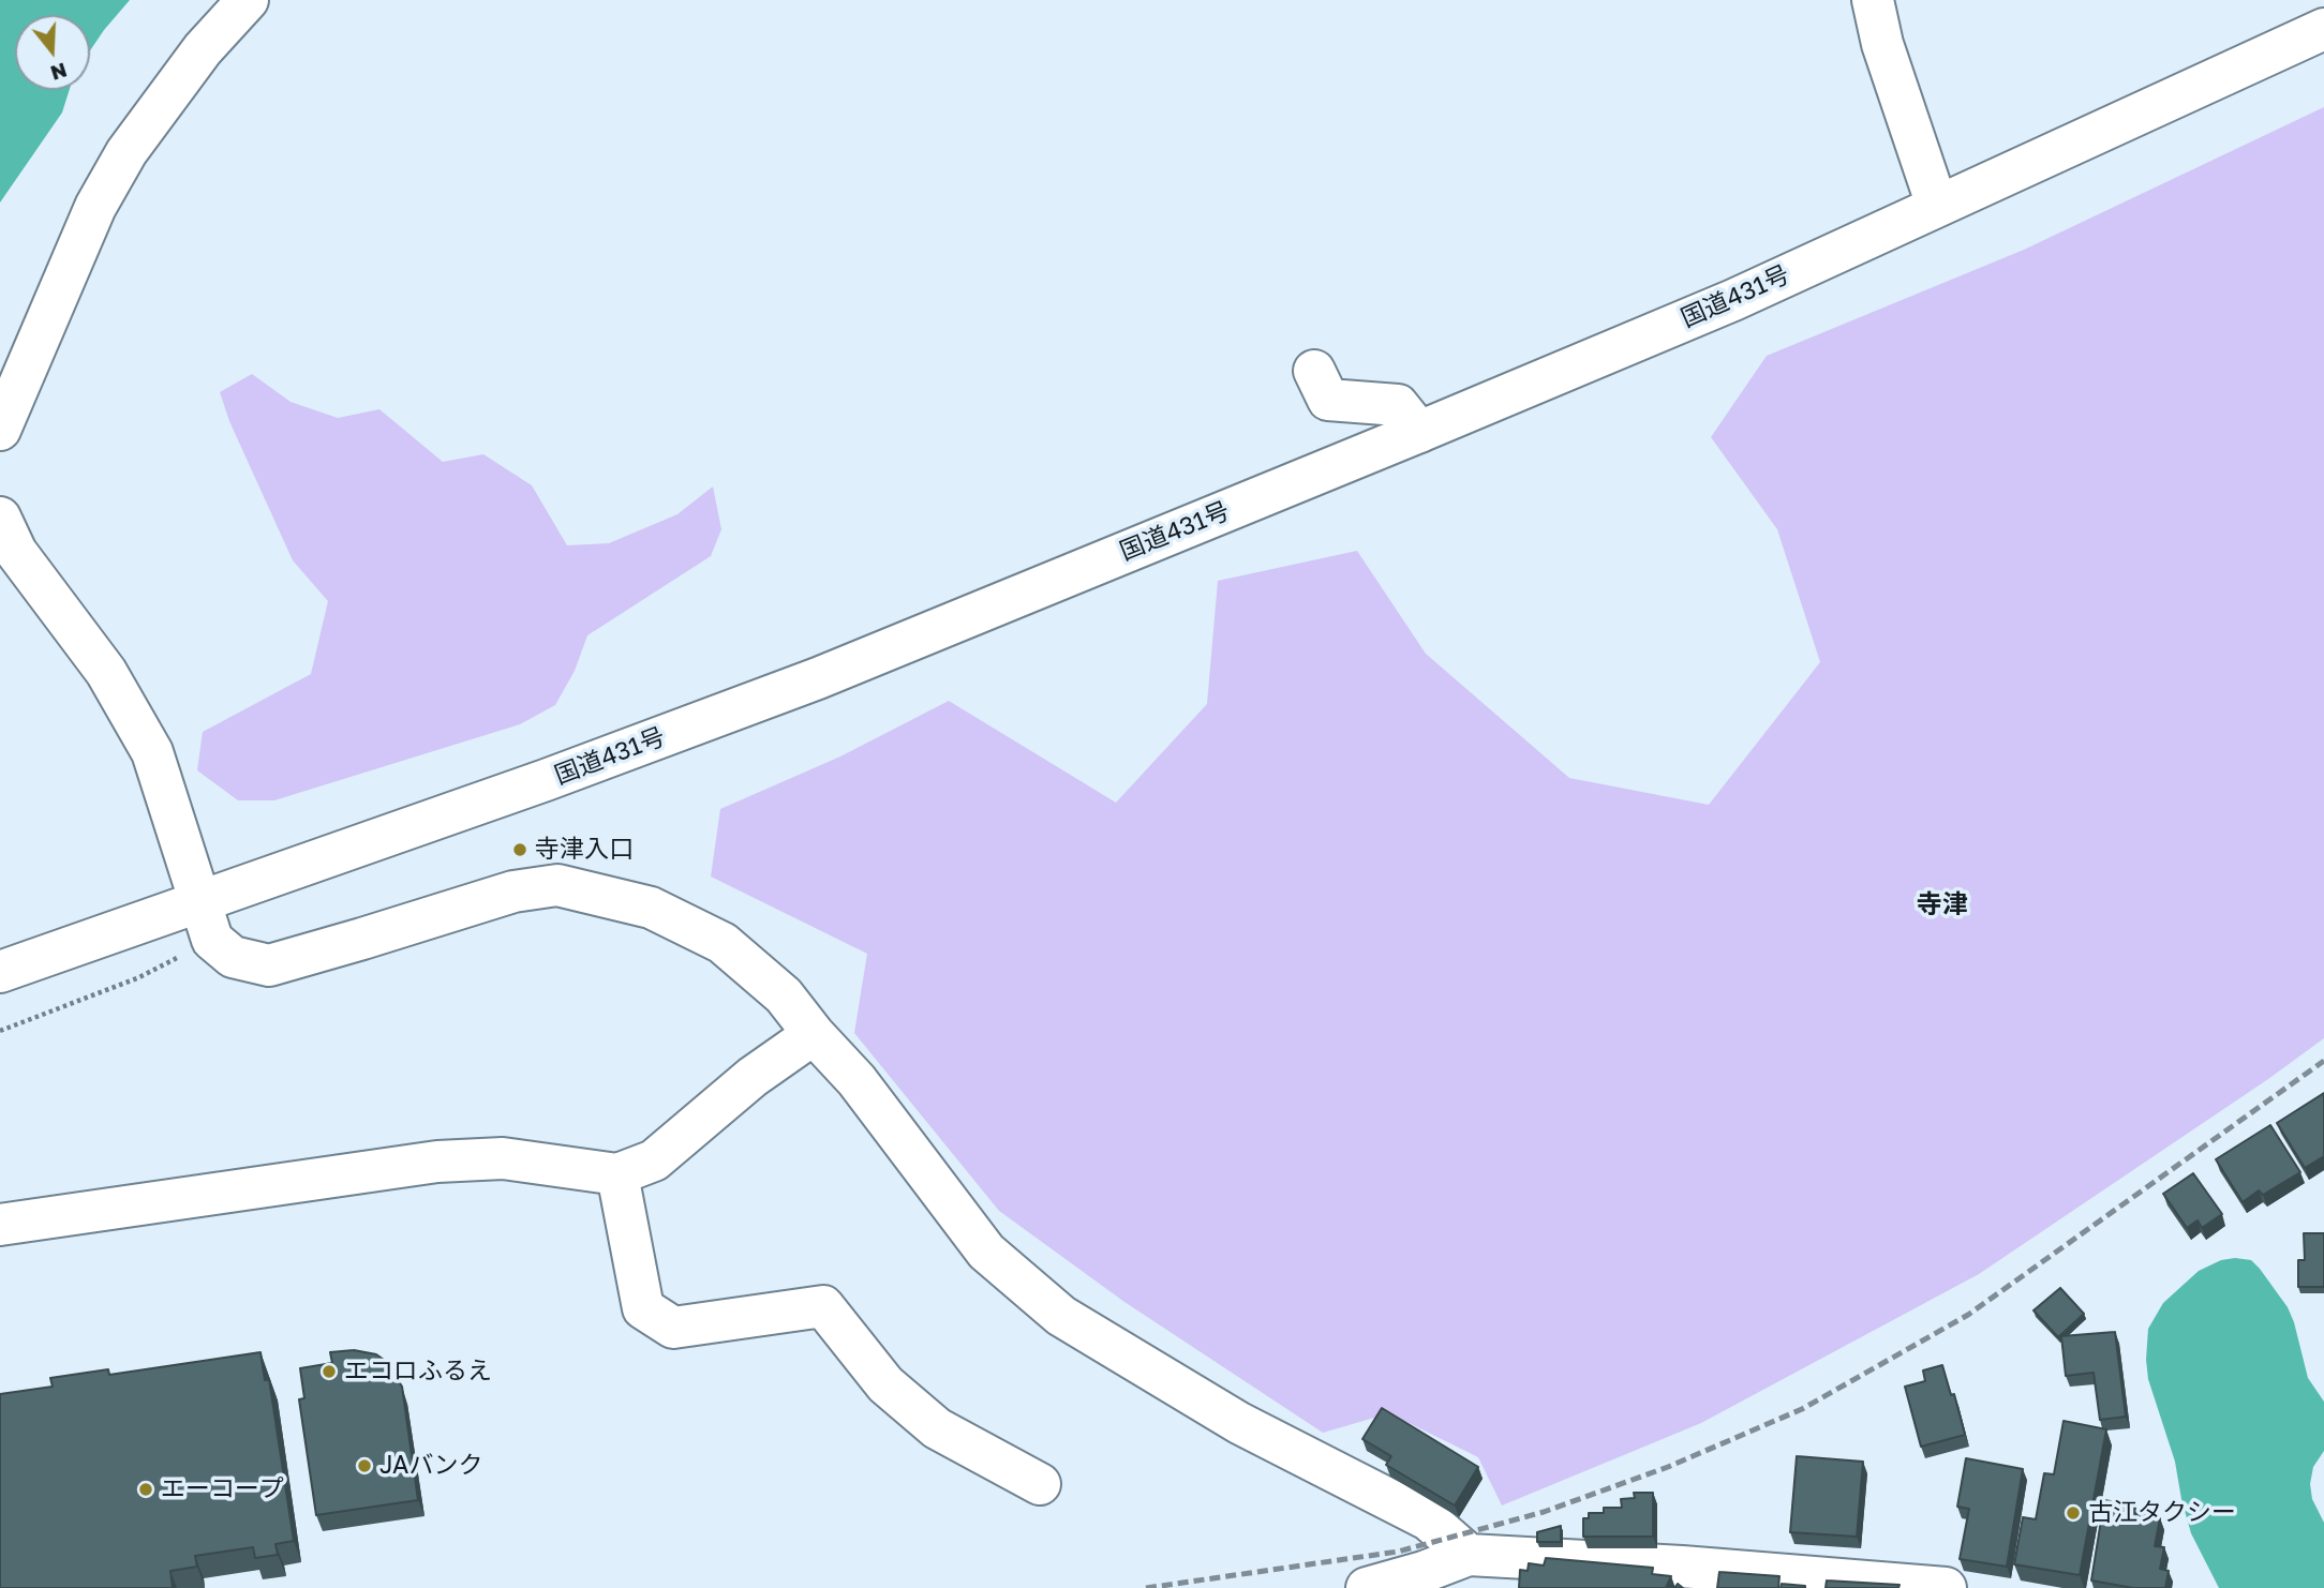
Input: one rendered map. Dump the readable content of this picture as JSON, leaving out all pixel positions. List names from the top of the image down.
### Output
{
  "streets": {
    "main road": ["国道431号"]
  },
  "districts": ["寺津"],
  "places": [
    "寺津入口",
    "エコロふるえ",
    "JAバンク",
    "エーコープ",
    "古江タクシー"
  ],
  "north": "bottom"
}
